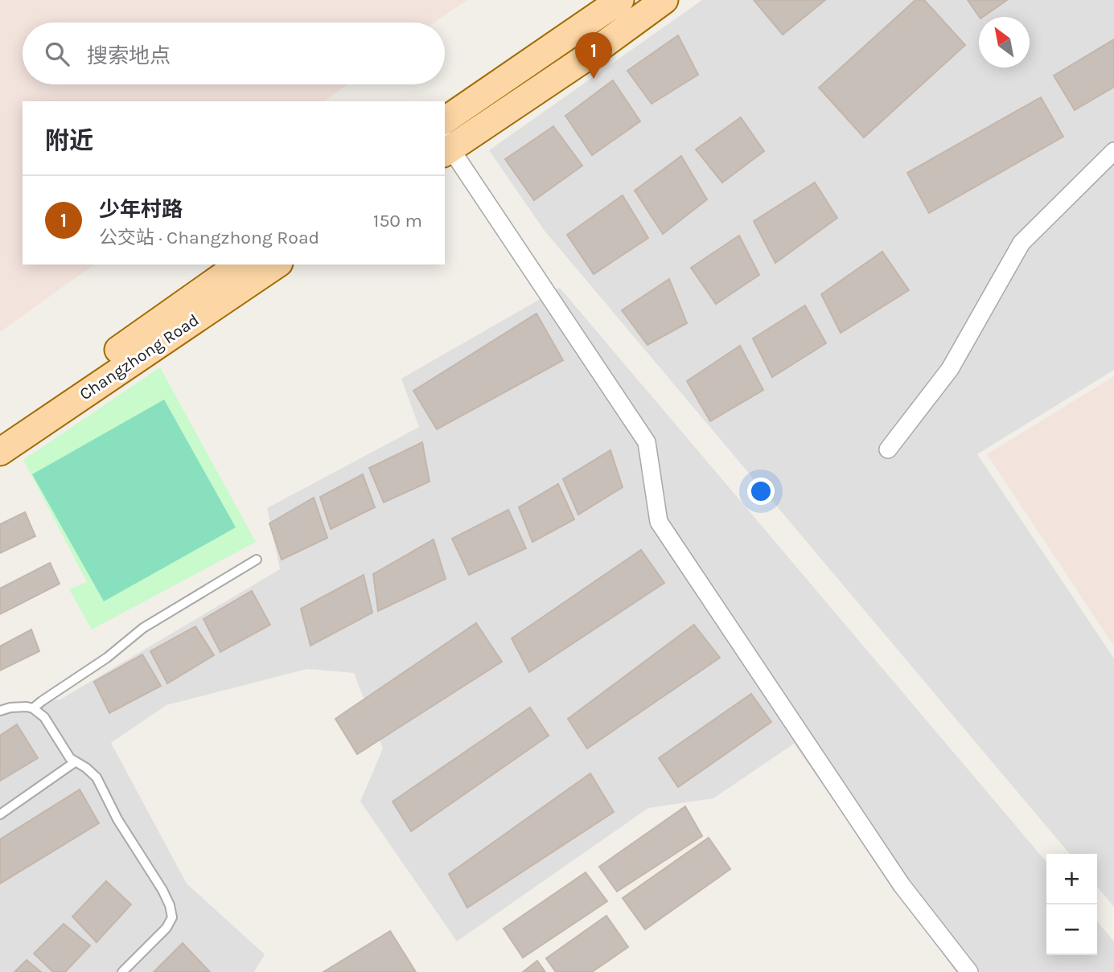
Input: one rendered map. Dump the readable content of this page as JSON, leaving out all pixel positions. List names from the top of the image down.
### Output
{
  "streets": {
    "main road": ["Changzhong Road"]
  },
  "north": "top left",
  "page": {
    "search": "搜索地点",
    "pins": "1",
    "heading": "附近",
    "list": [
      {
        "mark": "1",
        "name": "少年村路",
        "note": "公交站 · Changzhong Road",
        "value": "150 m"
      }
    ],
    "map_buttons": ["+", "−"]
  }
}
